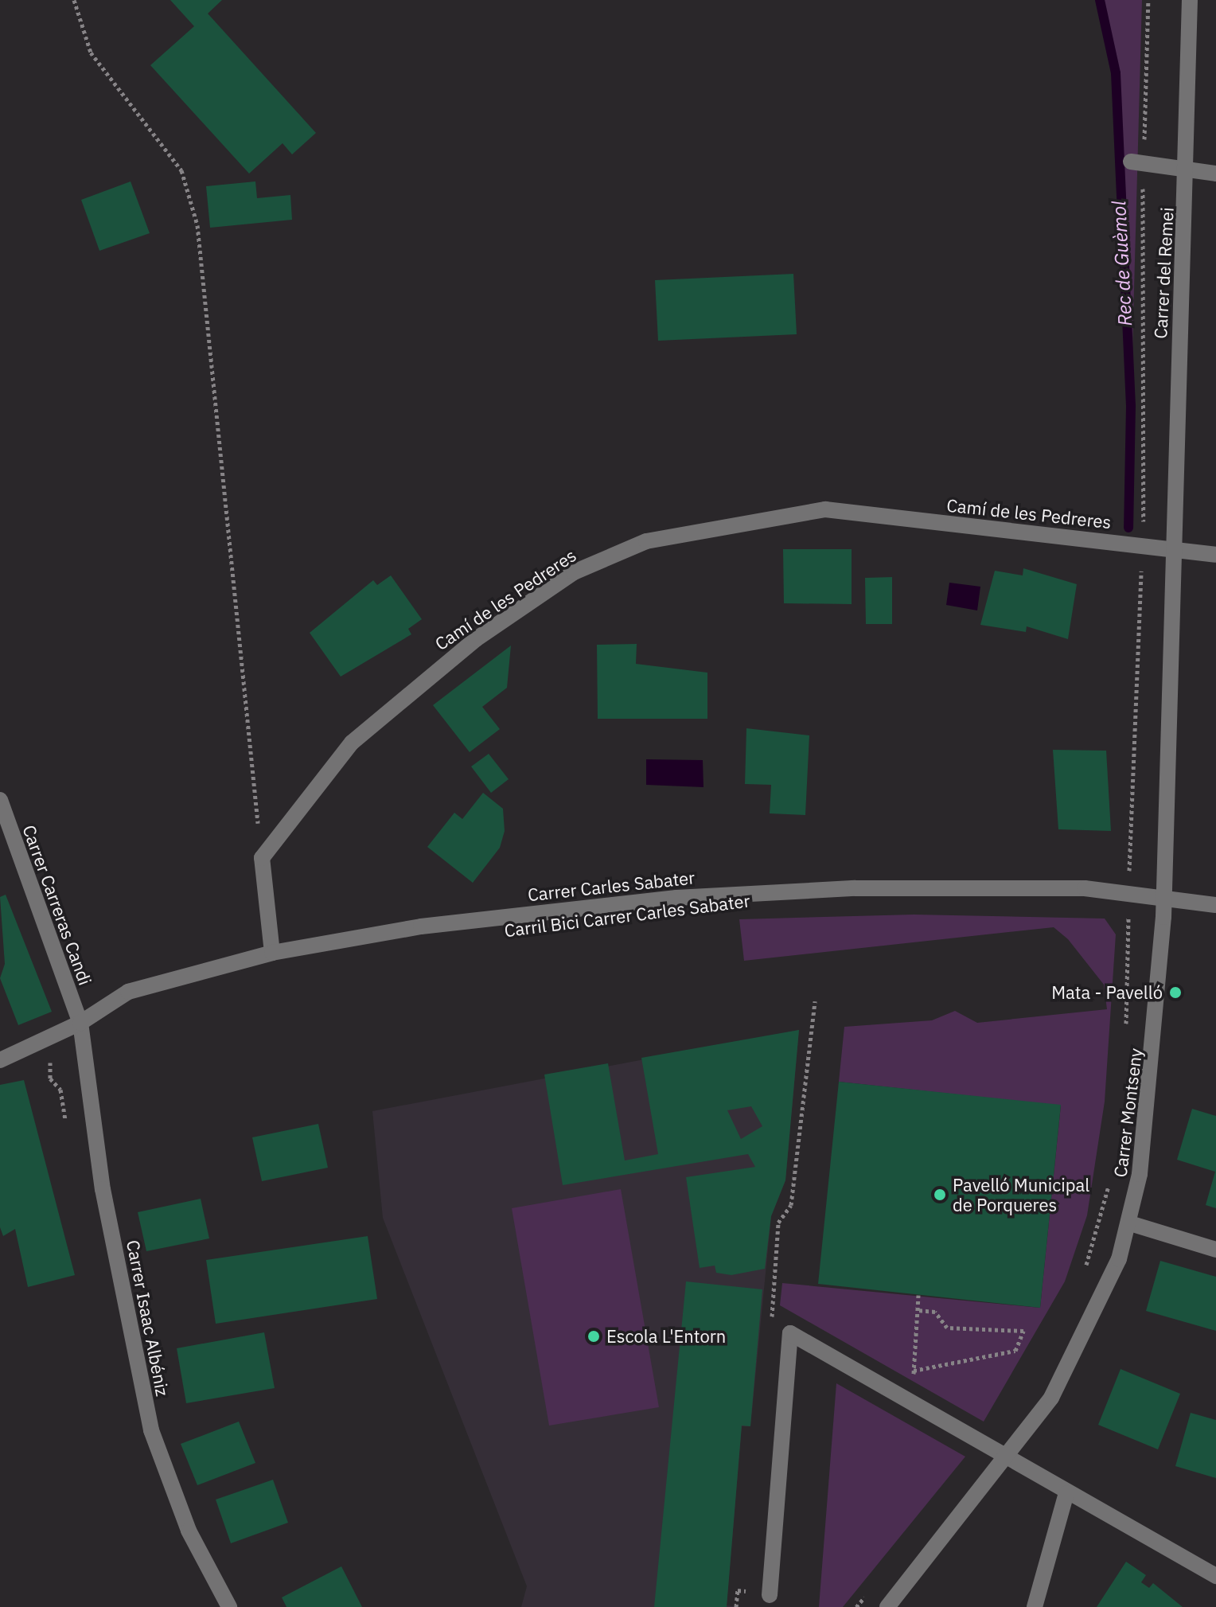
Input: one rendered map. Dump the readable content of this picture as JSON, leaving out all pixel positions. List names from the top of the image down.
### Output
{
  "streets": {
    "street": [
      "Carrer del Remei",
      "Camí de les Pedreres",
      "Carrer Carles Sabater",
      "Carrer Carreras Candi",
      "Carrer Montseny",
      "Carrer Isaac Albéniz"
    ]
  },
  "crossings": [
    ["Carrer del Remei", "Camí de les Pedreres"],
    ["Carrer del Remei", "Carrer Montseny"],
    ["Camí de les Pedreres", "Carrer Montseny"],
    ["Carrer Carles Sabater", "Carrer Carreras Candi"],
    ["Carrer Carles Sabater", "Carrer Montseny"],
    ["Carrer Carles Sabater", "Carrer Isaac Albéniz"],
    ["Carrer Carreras Candi", "Carrer Isaac Albéniz"]
  ],
  "water": ["Rec de Guèmol"],
  "places": ["Mata - Pavelló", "Pavelló Municipal de Porqueres", "Escola L'Entorn"]
}
